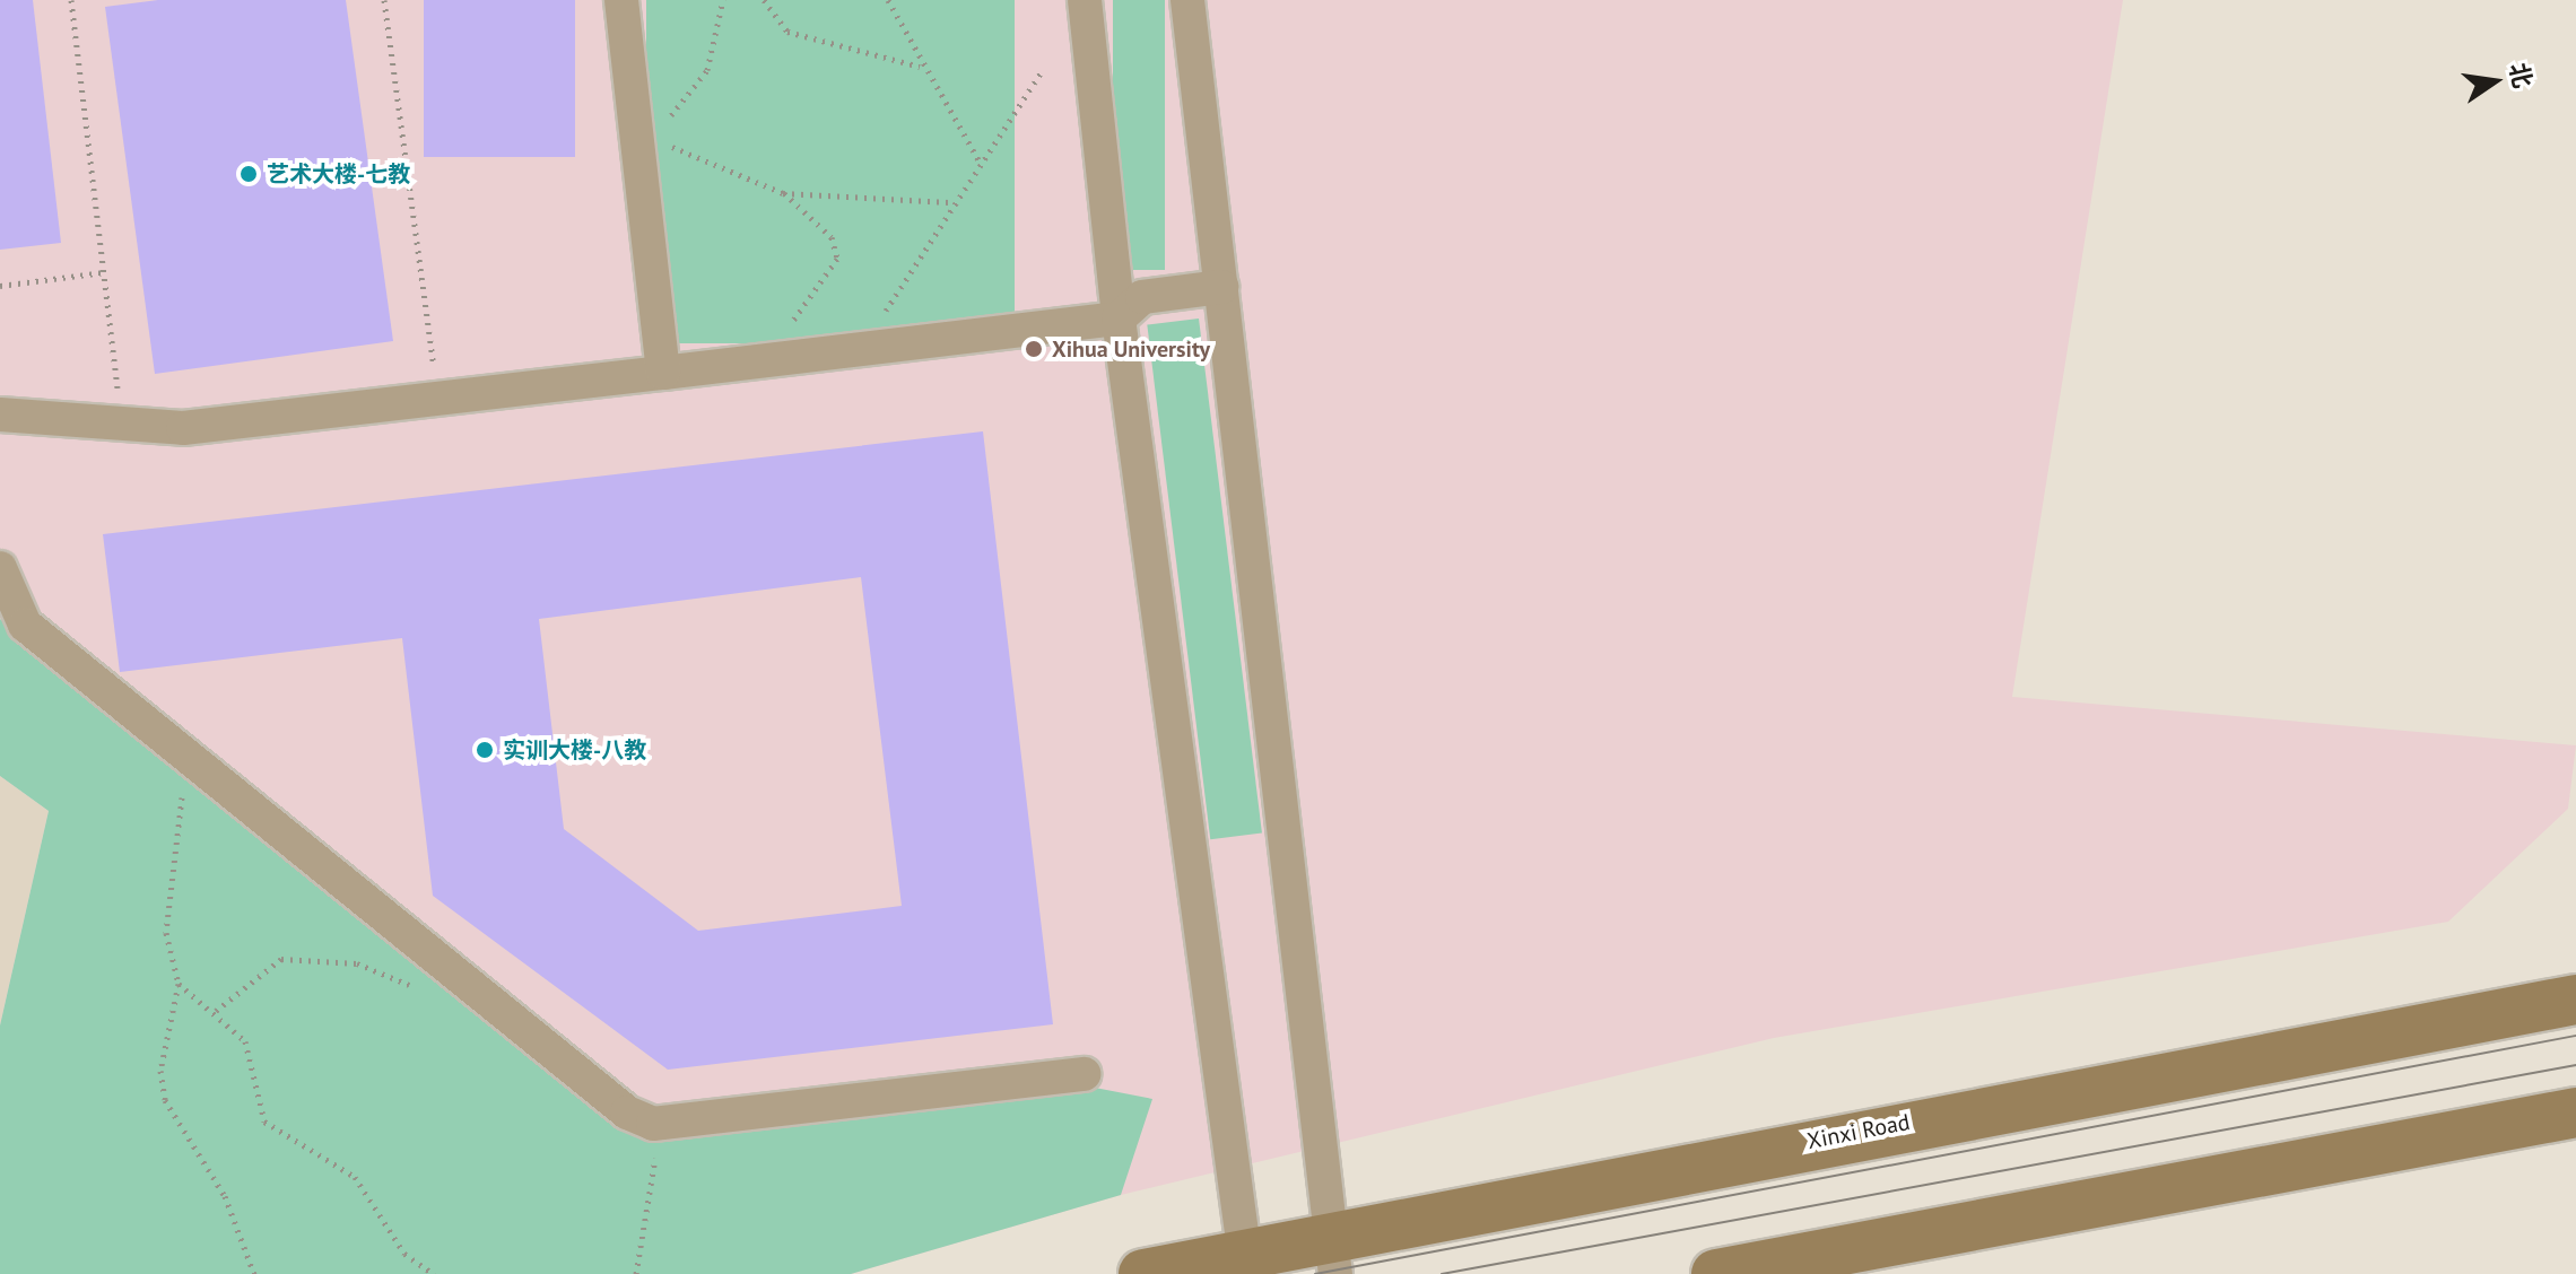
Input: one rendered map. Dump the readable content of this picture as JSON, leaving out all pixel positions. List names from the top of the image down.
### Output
{
  "streets": {
    "main road": ["Xinxi Road"]
  },
  "places": ["艺术大楼-七教", "Xihua University", "实训大楼-八教"],
  "north": "right"
}
